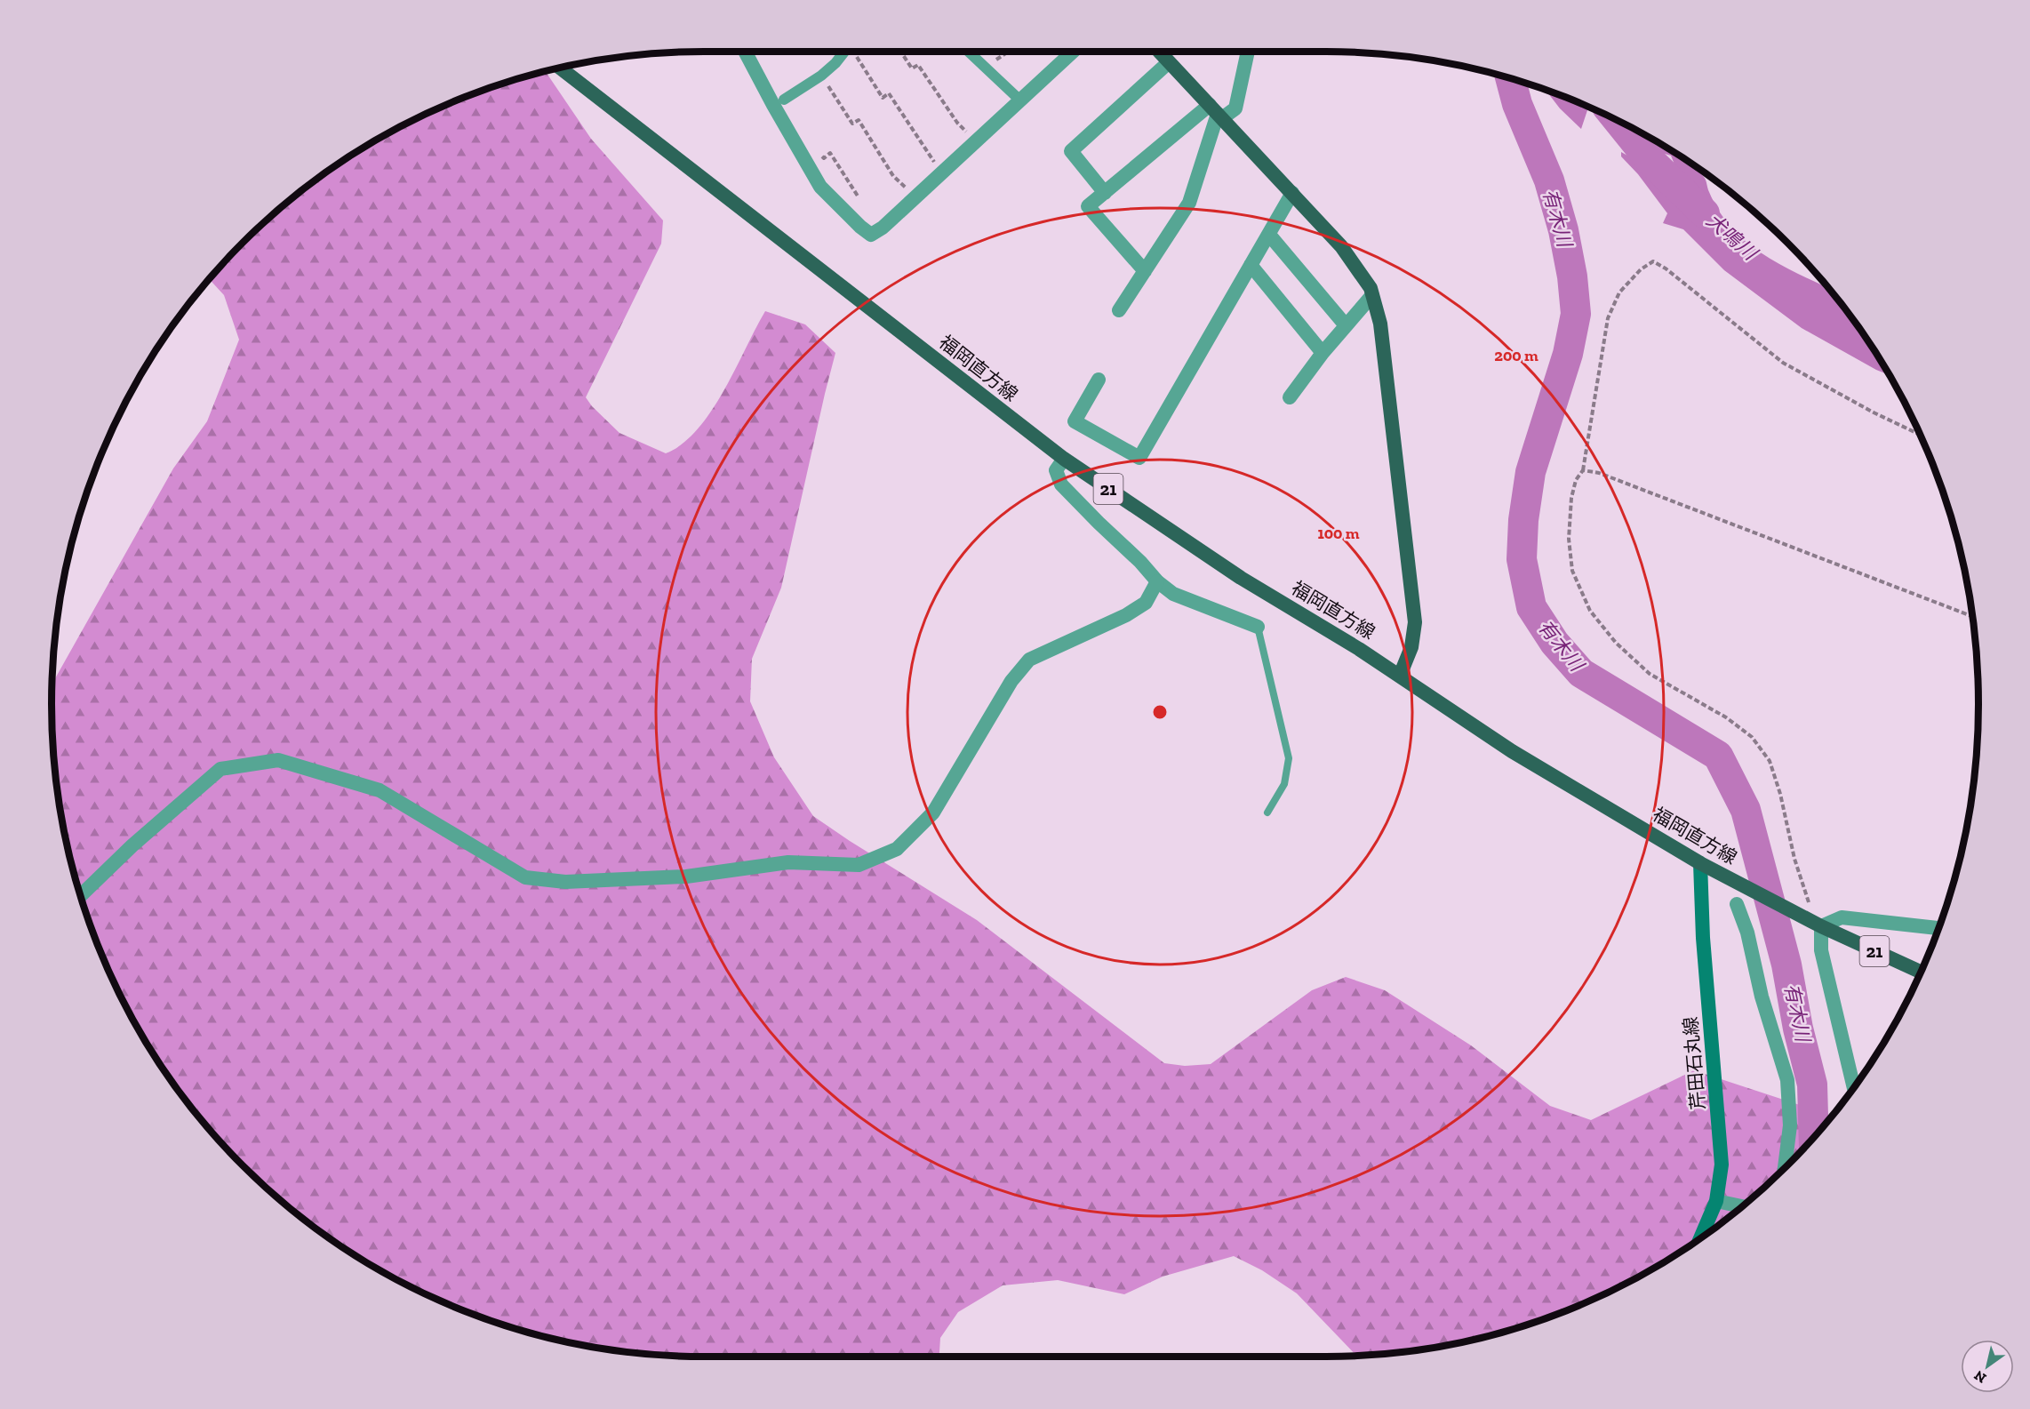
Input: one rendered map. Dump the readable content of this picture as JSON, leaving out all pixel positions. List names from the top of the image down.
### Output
{
  "streets": {
    "main road": ["福岡直方線", "21", "芹田石丸線"]
  },
  "crossings": [
    ["福岡直方線", "芹田石丸線"]
  ],
  "water": ["有木川", "犬鳴川"],
  "north": "bottom left",
  "rings": ["200 m", "100 m"]
}
